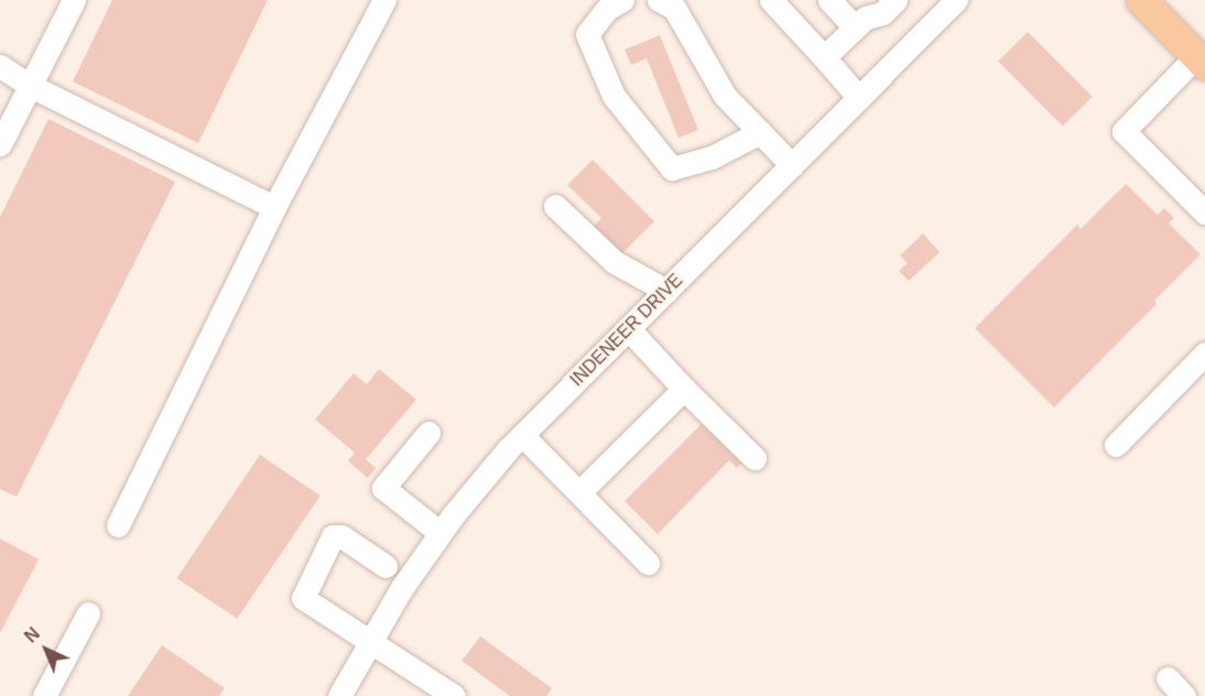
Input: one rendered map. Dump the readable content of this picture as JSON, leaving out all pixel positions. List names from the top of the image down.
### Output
{
  "streets": {
    "street": ["INDENEER DRIVE"]
  },
  "north": "top left"
}
